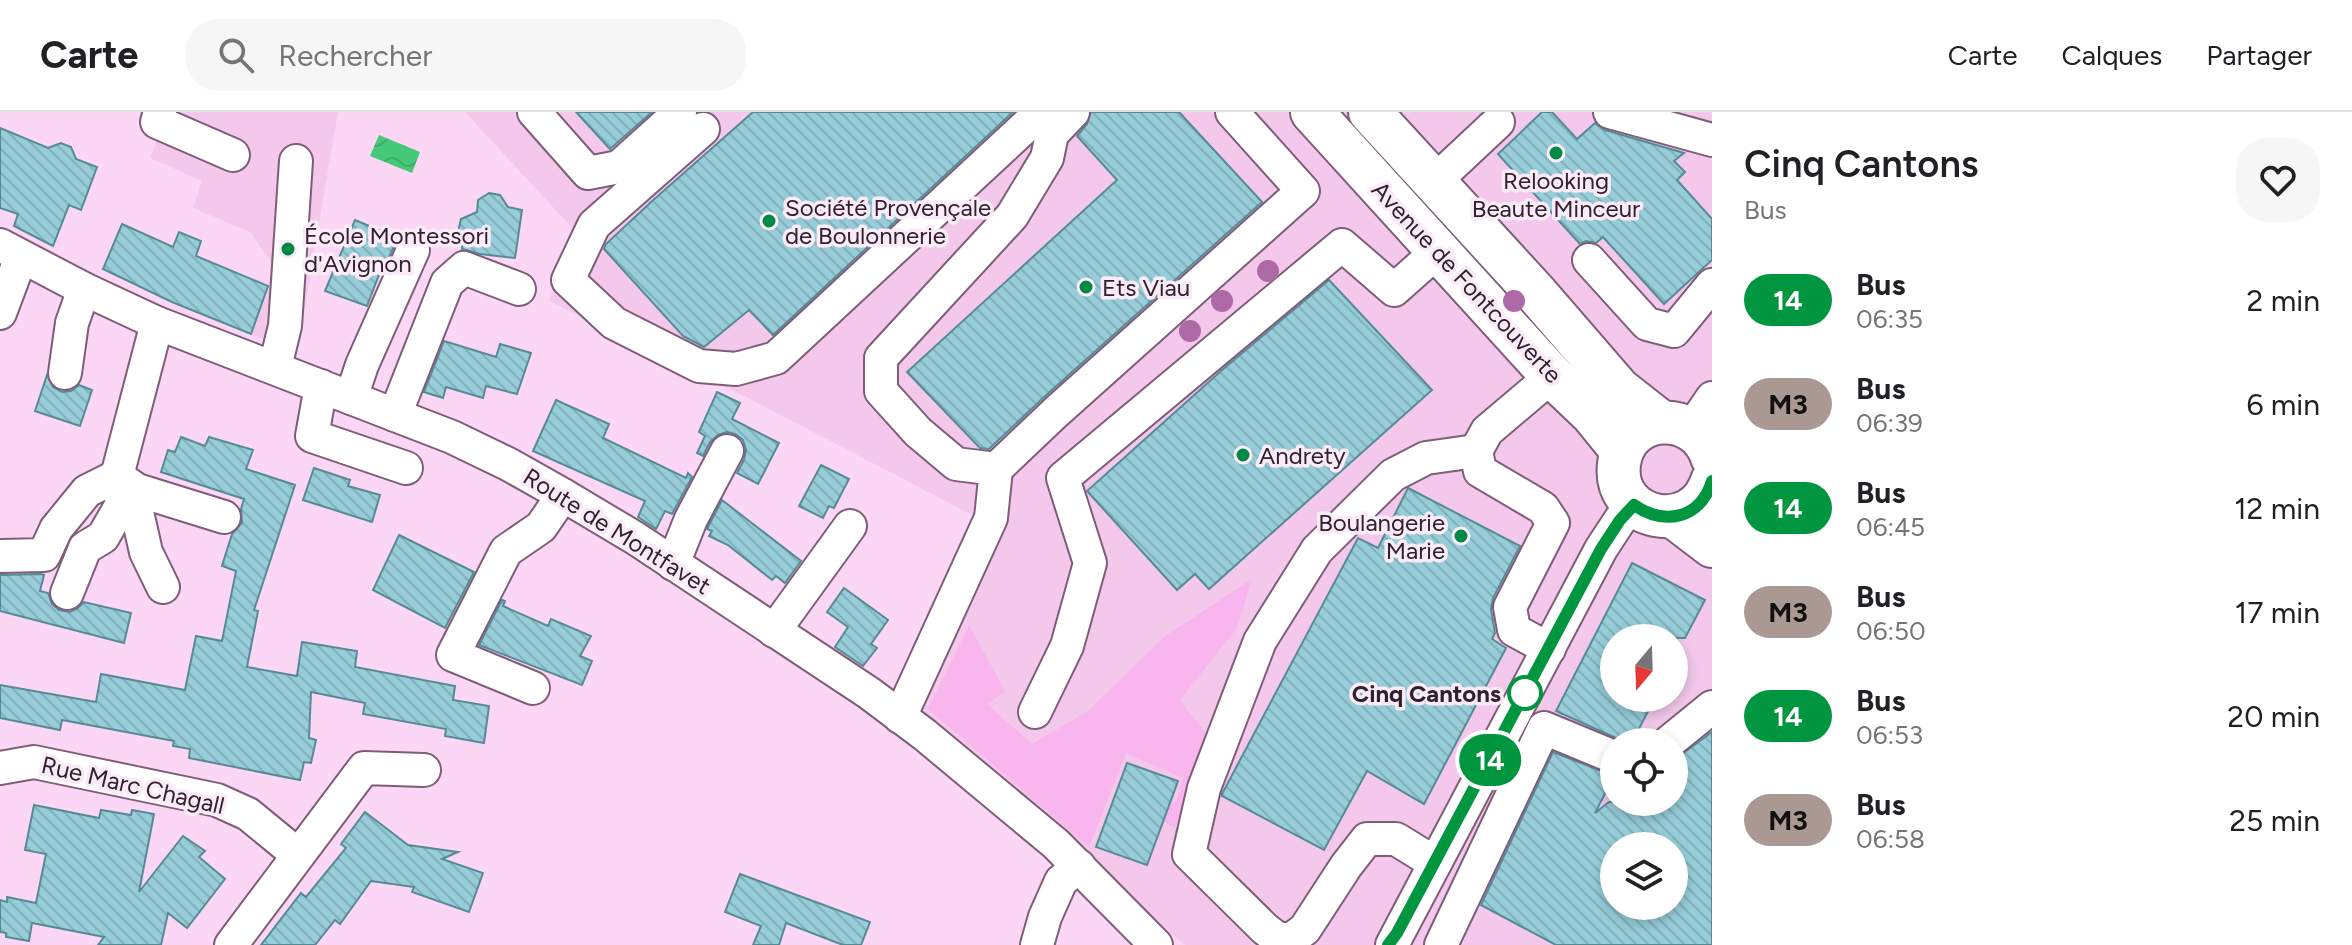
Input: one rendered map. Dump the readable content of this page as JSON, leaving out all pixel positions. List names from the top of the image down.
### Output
{
  "streets": {
    "main road": ["Avenue de Fontcouverte"],
    "street": ["Route de Montfavet", "Rue Marc Chagall"]
  },
  "places": [
    "Relooking Beaute Minceur",
    "Société Provençale de Boulonnerie",
    "École Montessori d'Avignon",
    "Ets Viau",
    "Andrety",
    "Boulangerie Marie",
    "Cinq Cantons"
  ],
  "lines": ["bus line 14"],
  "north": "bottom",
  "page": {
    "header": "Carte",
    "search": "Rechercher",
    "nav": ["Carte", "Calques", "Partager"],
    "on_map": "14",
    "heading": ["Cinq Cantons", "Bus"],
    "list": [
      {
        "mark": "14",
        "name": "Bus",
        "note": "06:35",
        "value": "2 min"
      },
      {
        "mark": "M3",
        "name": "Bus",
        "note": "06:39",
        "value": "6 min"
      },
      {
        "mark": "14",
        "name": "Bus",
        "note": "06:45",
        "value": "12 min"
      },
      {
        "mark": "M3",
        "name": "Bus",
        "note": "06:50",
        "value": "17 min"
      },
      {
        "mark": "14",
        "name": "Bus",
        "note": "06:53",
        "value": "20 min"
      },
      {
        "mark": "M3",
        "name": "Bus",
        "note": "06:58",
        "value": "25 min"
      }
    ]
  }
}
